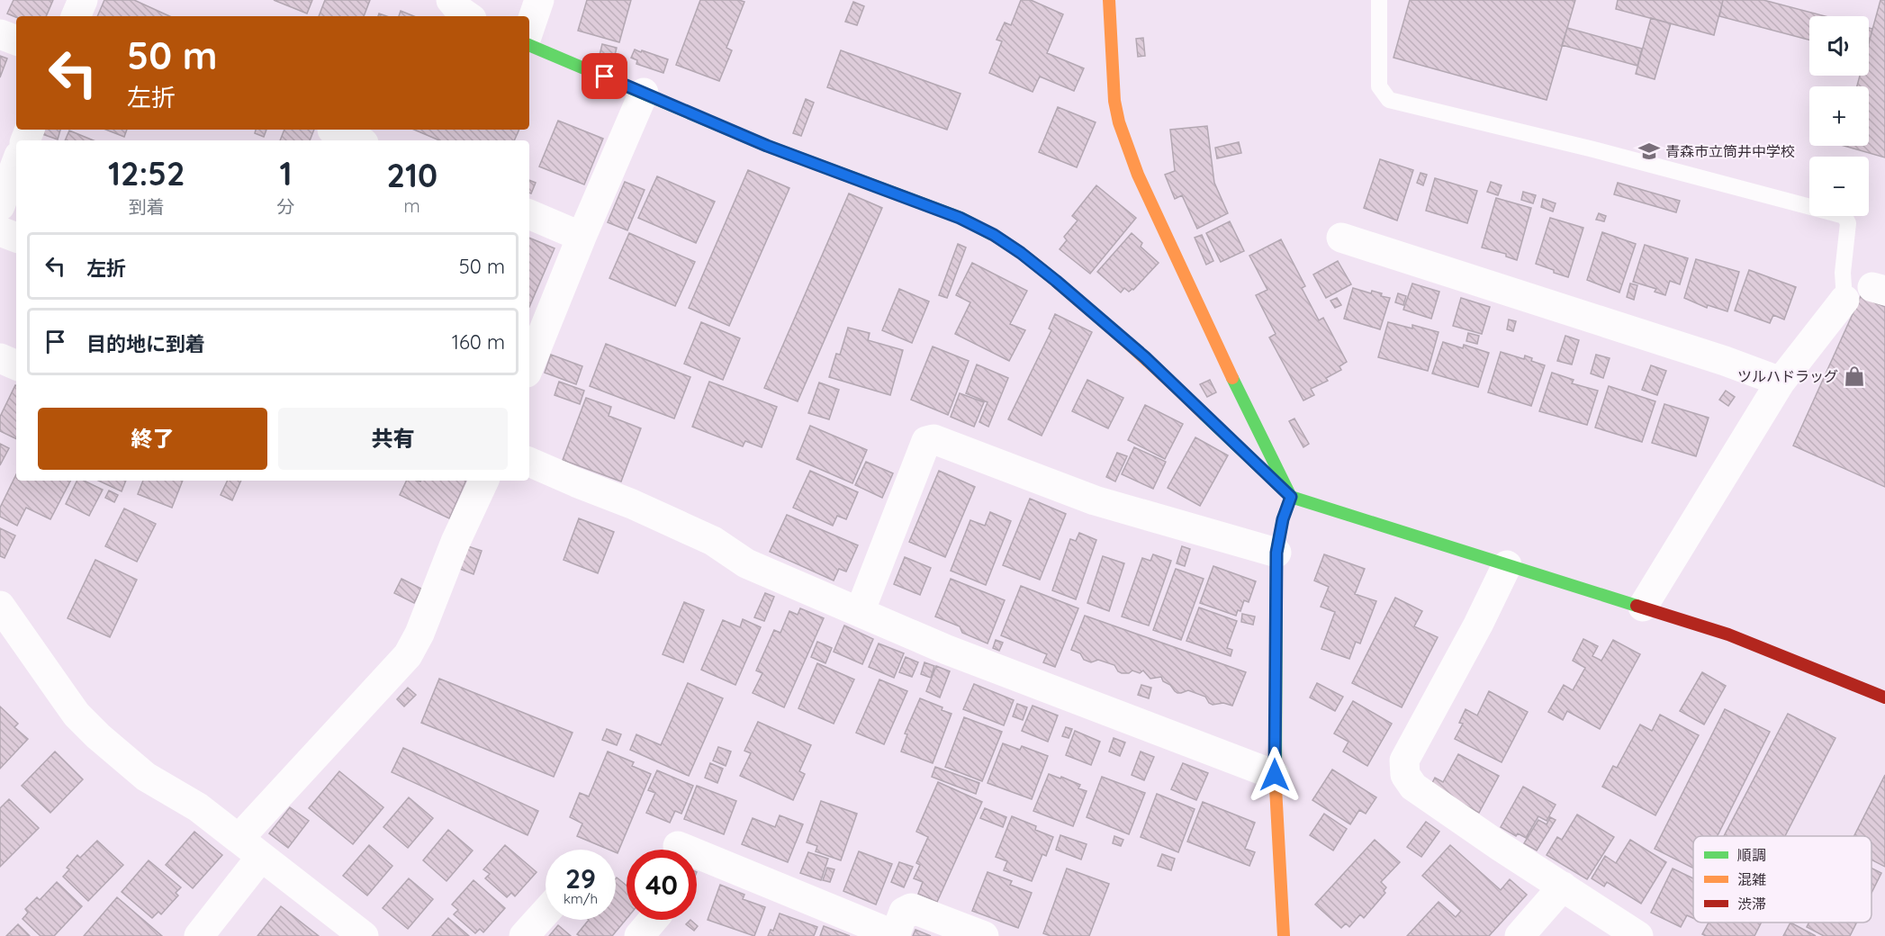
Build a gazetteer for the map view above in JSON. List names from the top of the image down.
{
  "places": {
    "school or university": ["青森市立筒井中学校"],
    "shop": ["ツルハドラッグ"]
  },
  "legend": ["順調", "混雑", "渋滞"],
  "page": {
    "map_buttons": ["+", "−"],
    "turn": ["50 m", "左折"],
    "eta": [
      "12:52",
      "到着",
      "1",
      "分",
      "210",
      "m"
    ],
    "list": [
      {
        "name": "左折",
        "value": "50 m"
      },
      {
        "name": "目的地に到着",
        "value": "160 m"
      }
    ],
    "buttons": ["終了", "共有"],
    "speed": "29 km/h",
    "limit": "40"
  }
}
